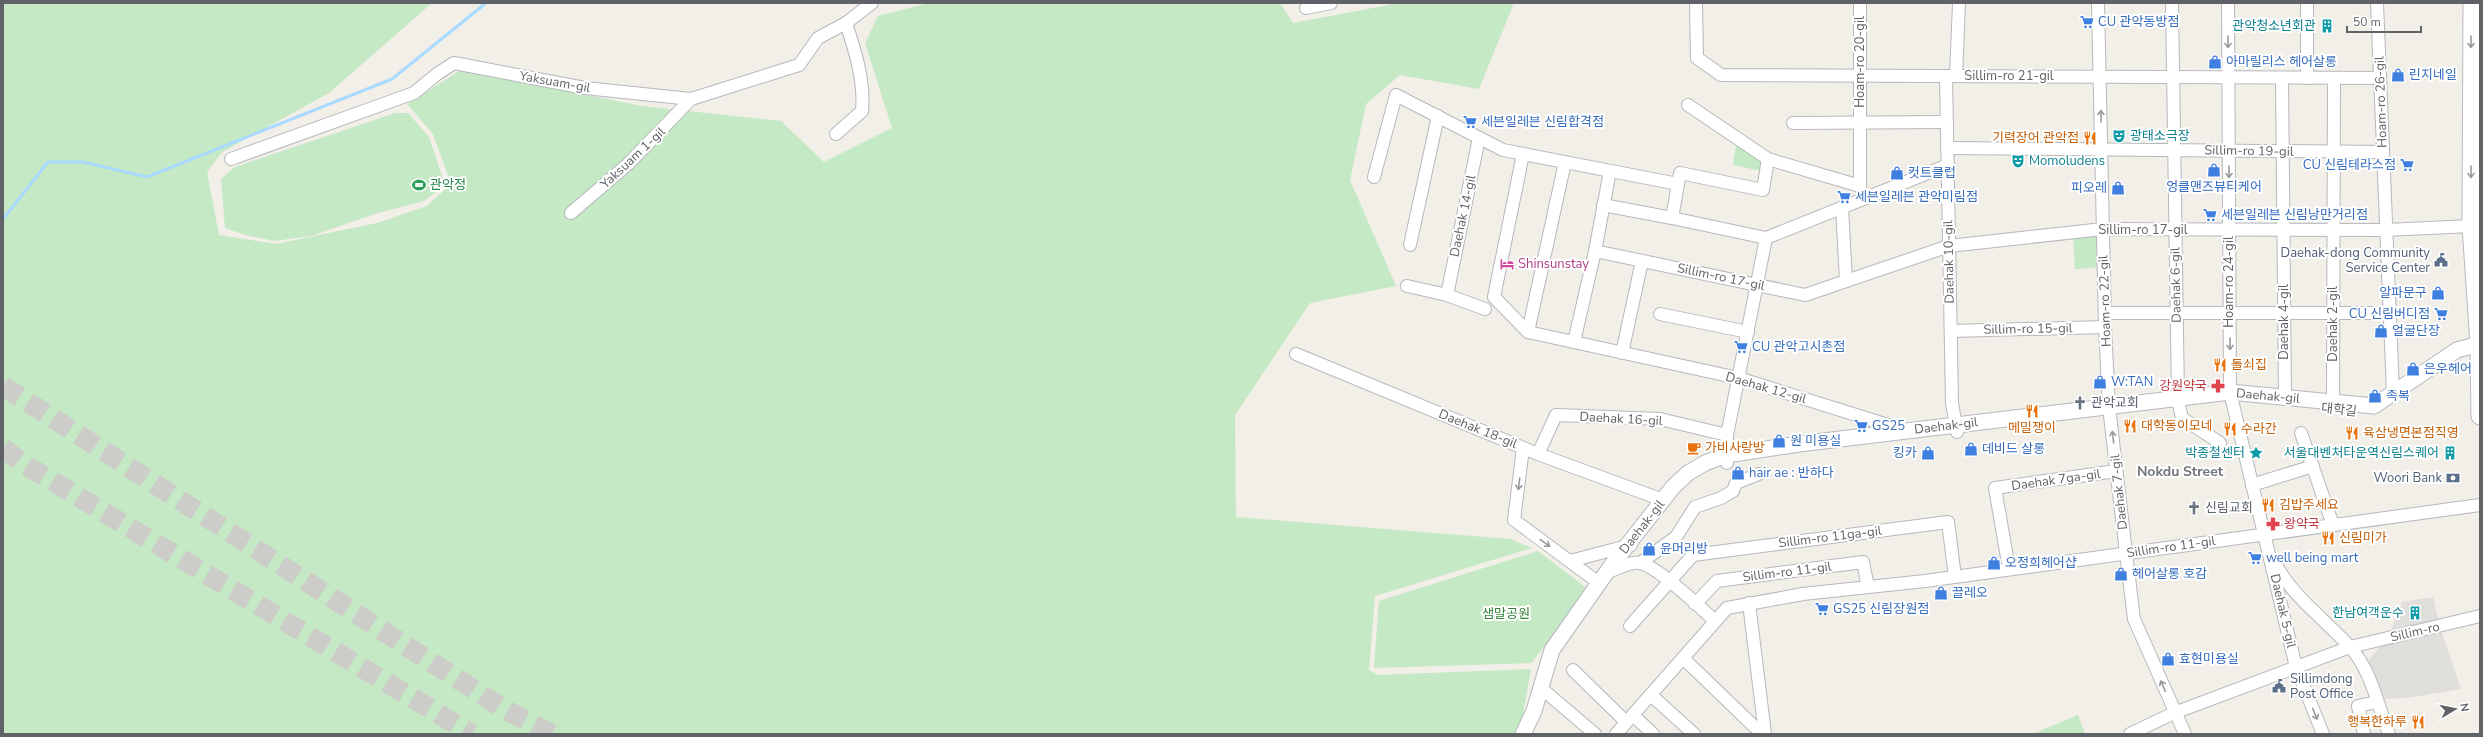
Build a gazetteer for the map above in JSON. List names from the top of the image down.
{
  "streets": {
    "street": [
      "Hoam-ro 20-gil",
      "Sillim-ro 21-gil",
      "Yaksuam-gil",
      "Hoam-ro 26-gil",
      "Sillim-ro 19-gil",
      "Yaksuam 1-gil",
      "Daehak 14-gil",
      "Sillim-ro 17-gil",
      "Daehak 10-gil",
      "Hoam-ro 24-gil",
      "Daehak 6-gil",
      "Hoam-ro 22-gil",
      "Daehak 4-gil",
      "Daehak 2-gil",
      "Sillim-ro 15-gil",
      "Daehak 12-gil",
      "Daehak-gil",
      "대학길",
      "Daehak 16-gil",
      "Daehak 18-gil",
      "Daehak 7ga-gil",
      "Daehak 7-gil",
      "Sillim-ro 11ga-gil",
      "Sillim-ro 11-gil",
      "Daehak 5-gil",
      "Sillim-ro"
    ]
  },
  "crossings": [
    ["Hoam-ro 20-gil", "Sillim-ro 21-gil"],
    ["Sillim-ro 21-gil", "Hoam-ro 26-gil"],
    ["Sillim-ro 21-gil", "Daehak 10-gil"],
    ["Sillim-ro 21-gil", "Hoam-ro 24-gil"],
    ["Sillim-ro 21-gil", "Daehak 6-gil"],
    ["Sillim-ro 21-gil", "Hoam-ro 22-gil"],
    ["Sillim-ro 21-gil", "Daehak 4-gil"],
    ["Sillim-ro 21-gil", "Daehak 2-gil"],
    ["Yaksuam-gil", "Yaksuam 1-gil"],
    ["Hoam-ro 26-gil", "Sillim-ro 19-gil"],
    ["Hoam-ro 26-gil", "Sillim-ro 17-gil"],
    ["Hoam-ro 26-gil", "Daehak-gil"],
    ["Sillim-ro 19-gil", "Daehak 10-gil"],
    ["Sillim-ro 19-gil", "Hoam-ro 24-gil"],
    ["Sillim-ro 19-gil", "Daehak 6-gil"],
    ["Sillim-ro 19-gil", "Hoam-ro 22-gil"],
    ["Sillim-ro 19-gil", "Daehak 4-gil"],
    ["Sillim-ro 19-gil", "Daehak 2-gil"],
    ["Sillim-ro 17-gil", "Daehak 10-gil"],
    ["Sillim-ro 17-gil", "Hoam-ro 24-gil"],
    ["Sillim-ro 17-gil", "Daehak 6-gil"],
    ["Sillim-ro 17-gil", "Hoam-ro 22-gil"],
    ["Sillim-ro 17-gil", "Daehak 4-gil"],
    ["Sillim-ro 17-gil", "Daehak 2-gil"],
    ["Daehak 10-gil", "Sillim-ro 15-gil"],
    ["Daehak 10-gil", "Daehak-gil"],
    ["Hoam-ro 24-gil", "Daehak-gil"],
    ["Hoam-ro 24-gil", "대학길"],
    ["Hoam-ro 24-gil", "Daehak 5-gil"],
    ["Daehak 6-gil", "Daehak-gil"],
    ["Hoam-ro 22-gil", "Sillim-ro 15-gil"],
    ["Hoam-ro 22-gil", "Daehak-gil"],
    ["Hoam-ro 22-gil", "Daehak 7-gil"],
    ["Daehak 4-gil", "Daehak-gil"],
    ["Daehak 2-gil", "Daehak-gil"],
    ["Daehak 12-gil", "Daehak-gil"],
    ["Daehak-gil", "대학길"],
    ["Daehak-gil", "Daehak 18-gil"],
    ["Daehak-gil", "Daehak 7-gil"],
    ["Daehak-gil", "Daehak 5-gil"],
    ["대학길", "Daehak 5-gil"],
    ["Daehak 16-gil", "Daehak 18-gil"],
    ["Daehak 7ga-gil", "Daehak 7-gil"],
    ["Daehak 7ga-gil", "Sillim-ro 11-gil"],
    ["Daehak 7-gil", "Sillim-ro 11-gil"],
    ["Sillim-ro 11ga-gil", "Sillim-ro 11-gil"],
    ["Sillim-ro 11-gil", "Daehak 5-gil"],
    ["Daehak 5-gil", "Sillim-ro"]
  ],
  "one_way": ["Daehak 7-gil"],
  "districts": ["Nokdu Street"],
  "parks": ["샘말공원"],
  "places": {
    "supermarket": [
      "CU 관악동방점",
      "세븐일레븐 신림합격점",
      "CU 신림테라스점",
      "세븐일레븐 관악미림점",
      "세븐일레븐 신림낭만거리점",
      "CU 신림버디점",
      "CU 관악고시촌점",
      "GS25",
      "well being mart",
      "GS25 신림장원점"
    ],
    "building": ["관악청소년회관", "서울대벤처타운역신림스퀘어", "한남여객운수"],
    "shop": [
      "아마릴리스 헤어살롱",
      "린지네일",
      "엉클맨즈뷰티케어",
      "컷트클럽",
      "피오레",
      "알파문구",
      "얼굴단장",
      "은우헤어",
      "W:TAN",
      "족복",
      "원 미용실",
      "데비드 살롱",
      "킹카",
      "hair ae : 반하다",
      "윤머리방",
      "오정희헤어샵",
      "헤어살롱 호감",
      "끌레오",
      "효현미용실"
    ],
    "theatre": ["광태소극장", "Momoludens"],
    "restaurant": [
      "기력장어 관악점",
      "돌쇠집",
      "메밀쟁이",
      "대학동이모네",
      "수라간",
      "육삼냉면본점직영",
      "김밥주세요",
      "신림미가",
      "행복한하루"
    ],
    "sports": ["관악정"],
    "public building": ["Daehak-dong Community Service Center", "Sillimdong Post Office"],
    "hotel": ["Shinsunstay"],
    "pharmacy": ["강원약국", "왕약국"],
    "church": ["관악교회", "신림교회"],
    "cafe": ["가비사랑방"],
    "place": ["박종철센터"],
    "bank": ["Woori Bank"]
  },
  "scale_bar": "50 m",
  "north": "right"
}
